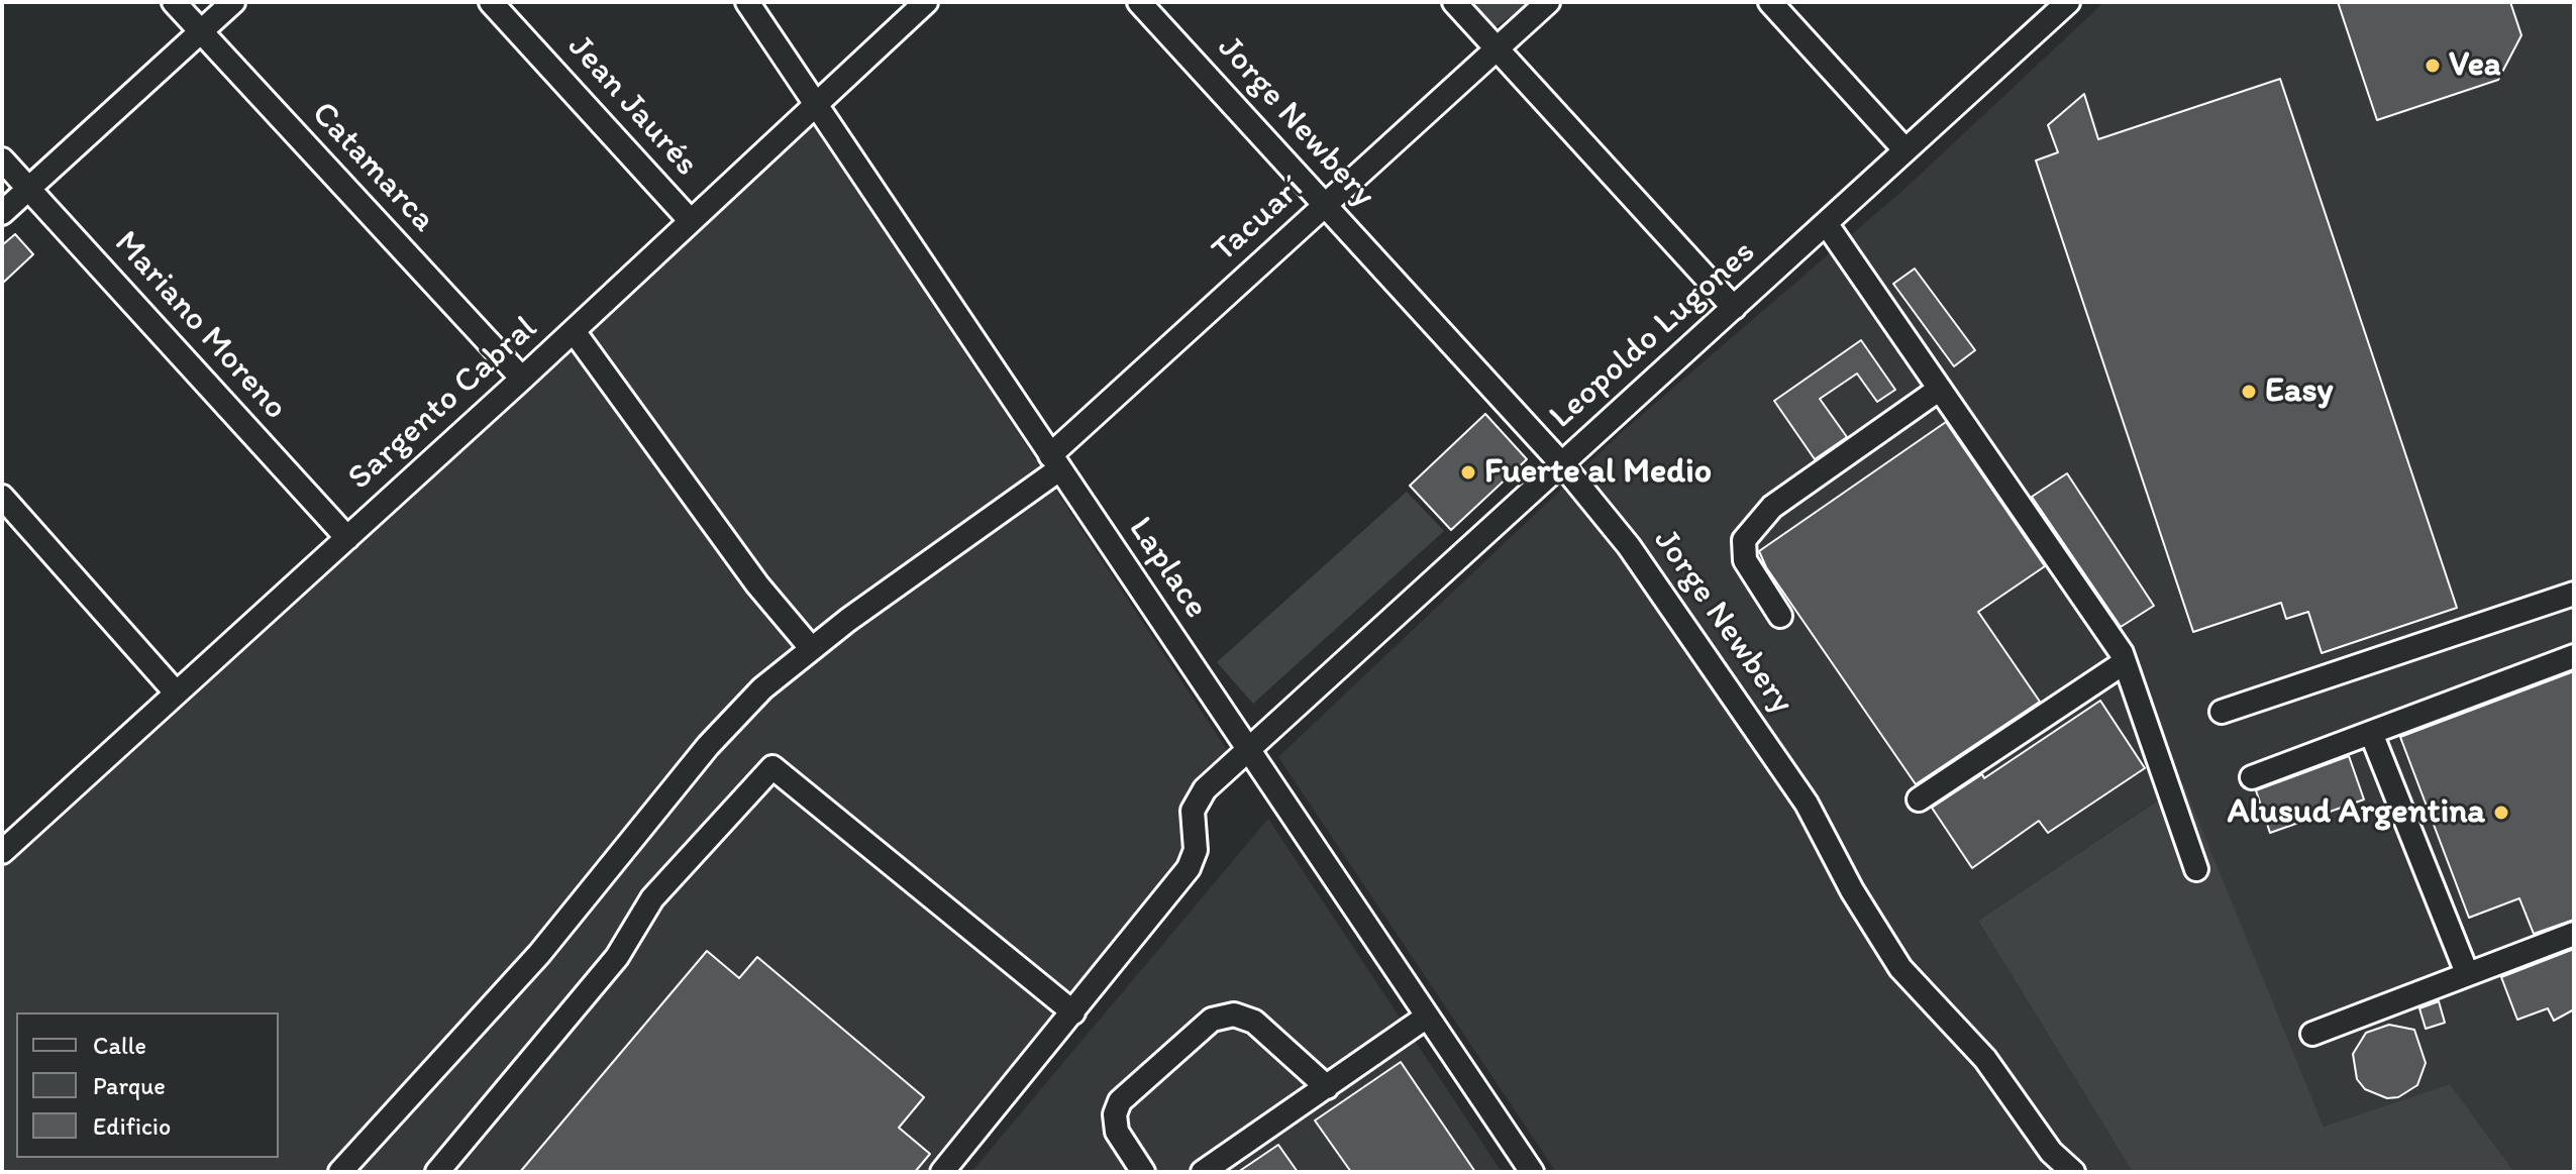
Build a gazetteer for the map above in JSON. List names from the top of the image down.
{
  "streets": {
    "street": [
      "Jean Jaurés",
      "Jorge Newbery",
      "Catamarca",
      "Tacuarí",
      "Mariano Moreno",
      "Leopoldo Lugones",
      "Sargento Cabral",
      "Laplace"
    ]
  },
  "crossings": [
    ["Jean Jaurés", "Sargento Cabral"],
    ["Jorge Newbery", "Tacuarí"],
    ["Jorge Newbery", "Leopoldo Lugones"],
    ["Catamarca", "Sargento Cabral"],
    ["Tacuarí", "Laplace"],
    ["Mariano Moreno", "Sargento Cabral"],
    ["Leopoldo Lugones", "Laplace"],
    ["Sargento Cabral", "Laplace"]
  ],
  "places": [
    "Vea",
    "Easy",
    "Fuerte al Medio",
    "Alusud Argentina"
  ],
  "legend": ["Calle", "Parque", "Edificio"]
}
